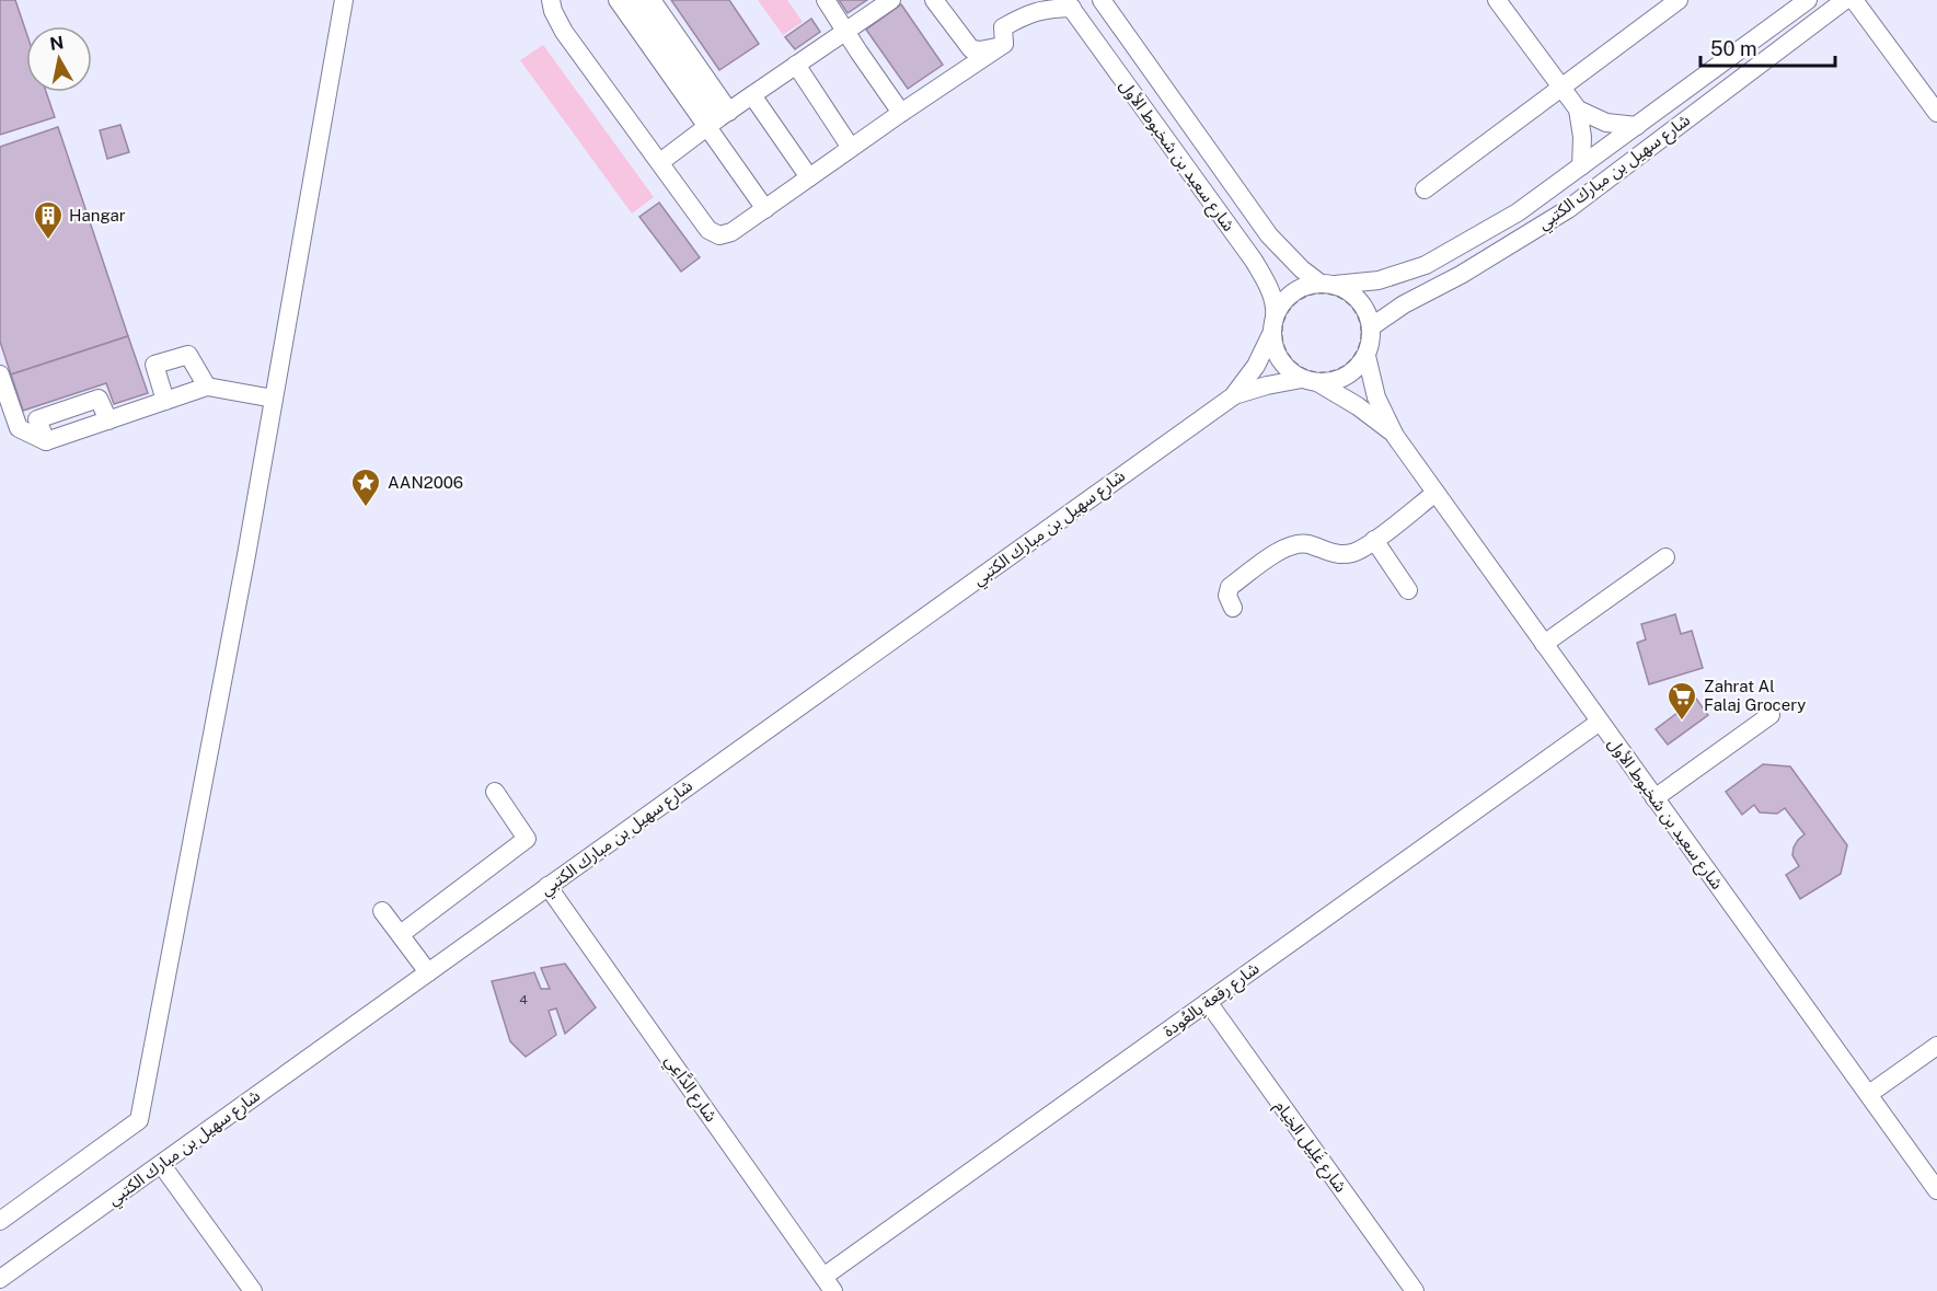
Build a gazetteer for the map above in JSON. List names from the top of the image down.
{
  "streets": {
    "street": [
      "شارع سعيد بن شخبوط الأول",
      "شارع سهيل بن مبارك الكتبي",
      "شارع رِقعة بِالعُودة",
      "شارع الدَّاعِي",
      "شارع غَلِيل الخِيام"
    ]
  },
  "crossings": [
    ["شارع سعيد بن شخبوط الأول", "شارع سهيل بن مبارك الكتبي"],
    ["شارع سعيد بن شخبوط الأول", "شارع رِقعة بِالعُودة"],
    ["شارع سهيل بن مبارك الكتبي", "شارع الدَّاعِي"],
    ["شارع رِقعة بِالعُودة", "شارع الدَّاعِي"],
    ["شارع رِقعة بِالعُودة", "شارع غَلِيل الخِيام"]
  ],
  "places": {
    "building": ["Hangar"],
    "place": ["AAN2006"],
    "supermarket": ["Zahrat Al Falaj Grocery"]
  },
  "house_numbers": ["4"],
  "scale_bar": "50 m",
  "north": "top"
}
